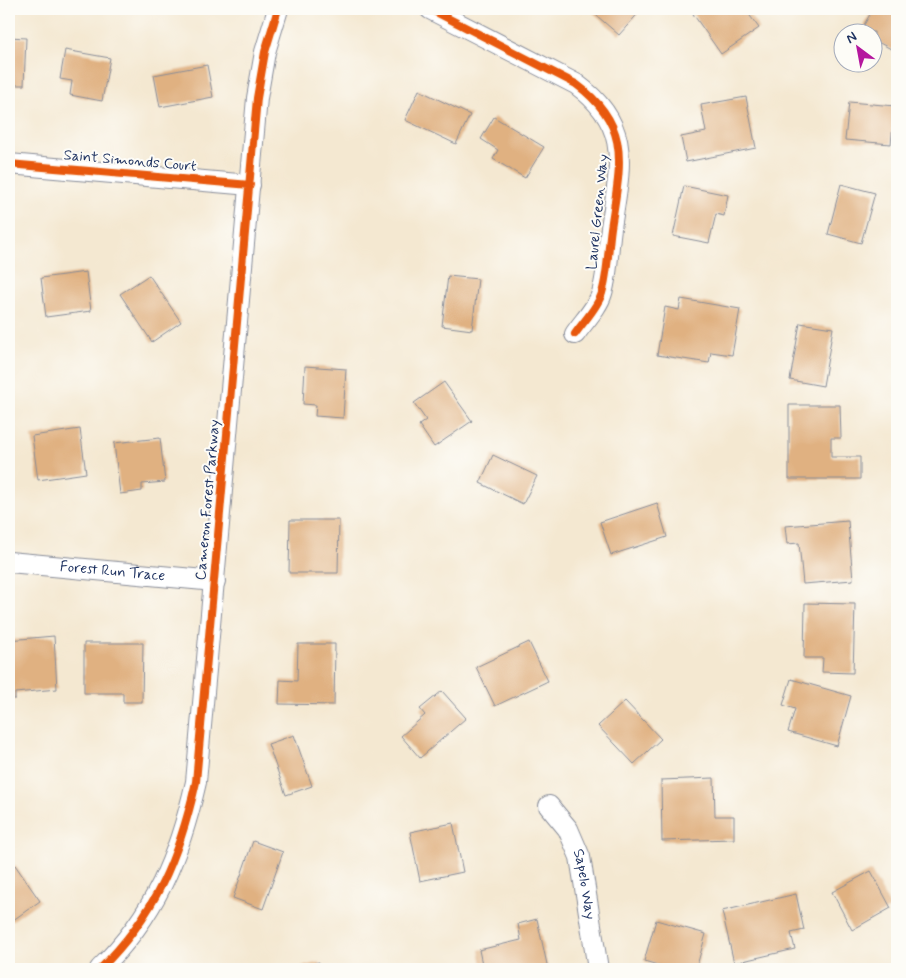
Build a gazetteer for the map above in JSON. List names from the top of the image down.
{
  "streets": {
    "street": [
      "Saint Simonds Court",
      "Laurel Green Way",
      "Cameron Forest Parkway",
      "Forest Run Trace",
      "Sapelo Way"
    ]
  },
  "crossings": [
    ["Saint Simonds Court", "Cameron Forest Parkway"],
    ["Cameron Forest Parkway", "Forest Run Trace"]
  ],
  "north": "top left"
}
